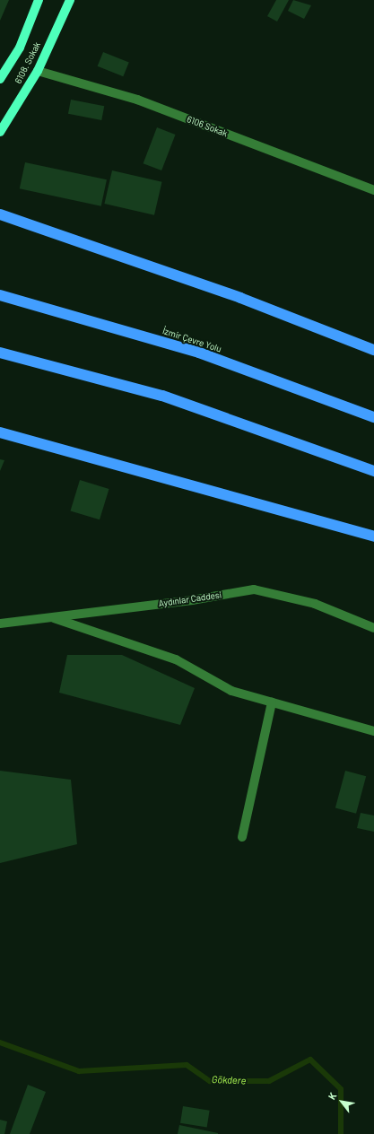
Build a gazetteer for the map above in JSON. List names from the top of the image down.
{
  "streets": {
    "highway": ["İzmir Çevre Yolu"],
    "main road": ["6108. Sokak"],
    "street": ["6106 Sokak", "Aydınlar Caddesi"]
  },
  "crossings": [
    ["6108. Sokak", "6106 Sokak"]
  ],
  "water": ["Gökdere"],
  "north": "top left"
}
